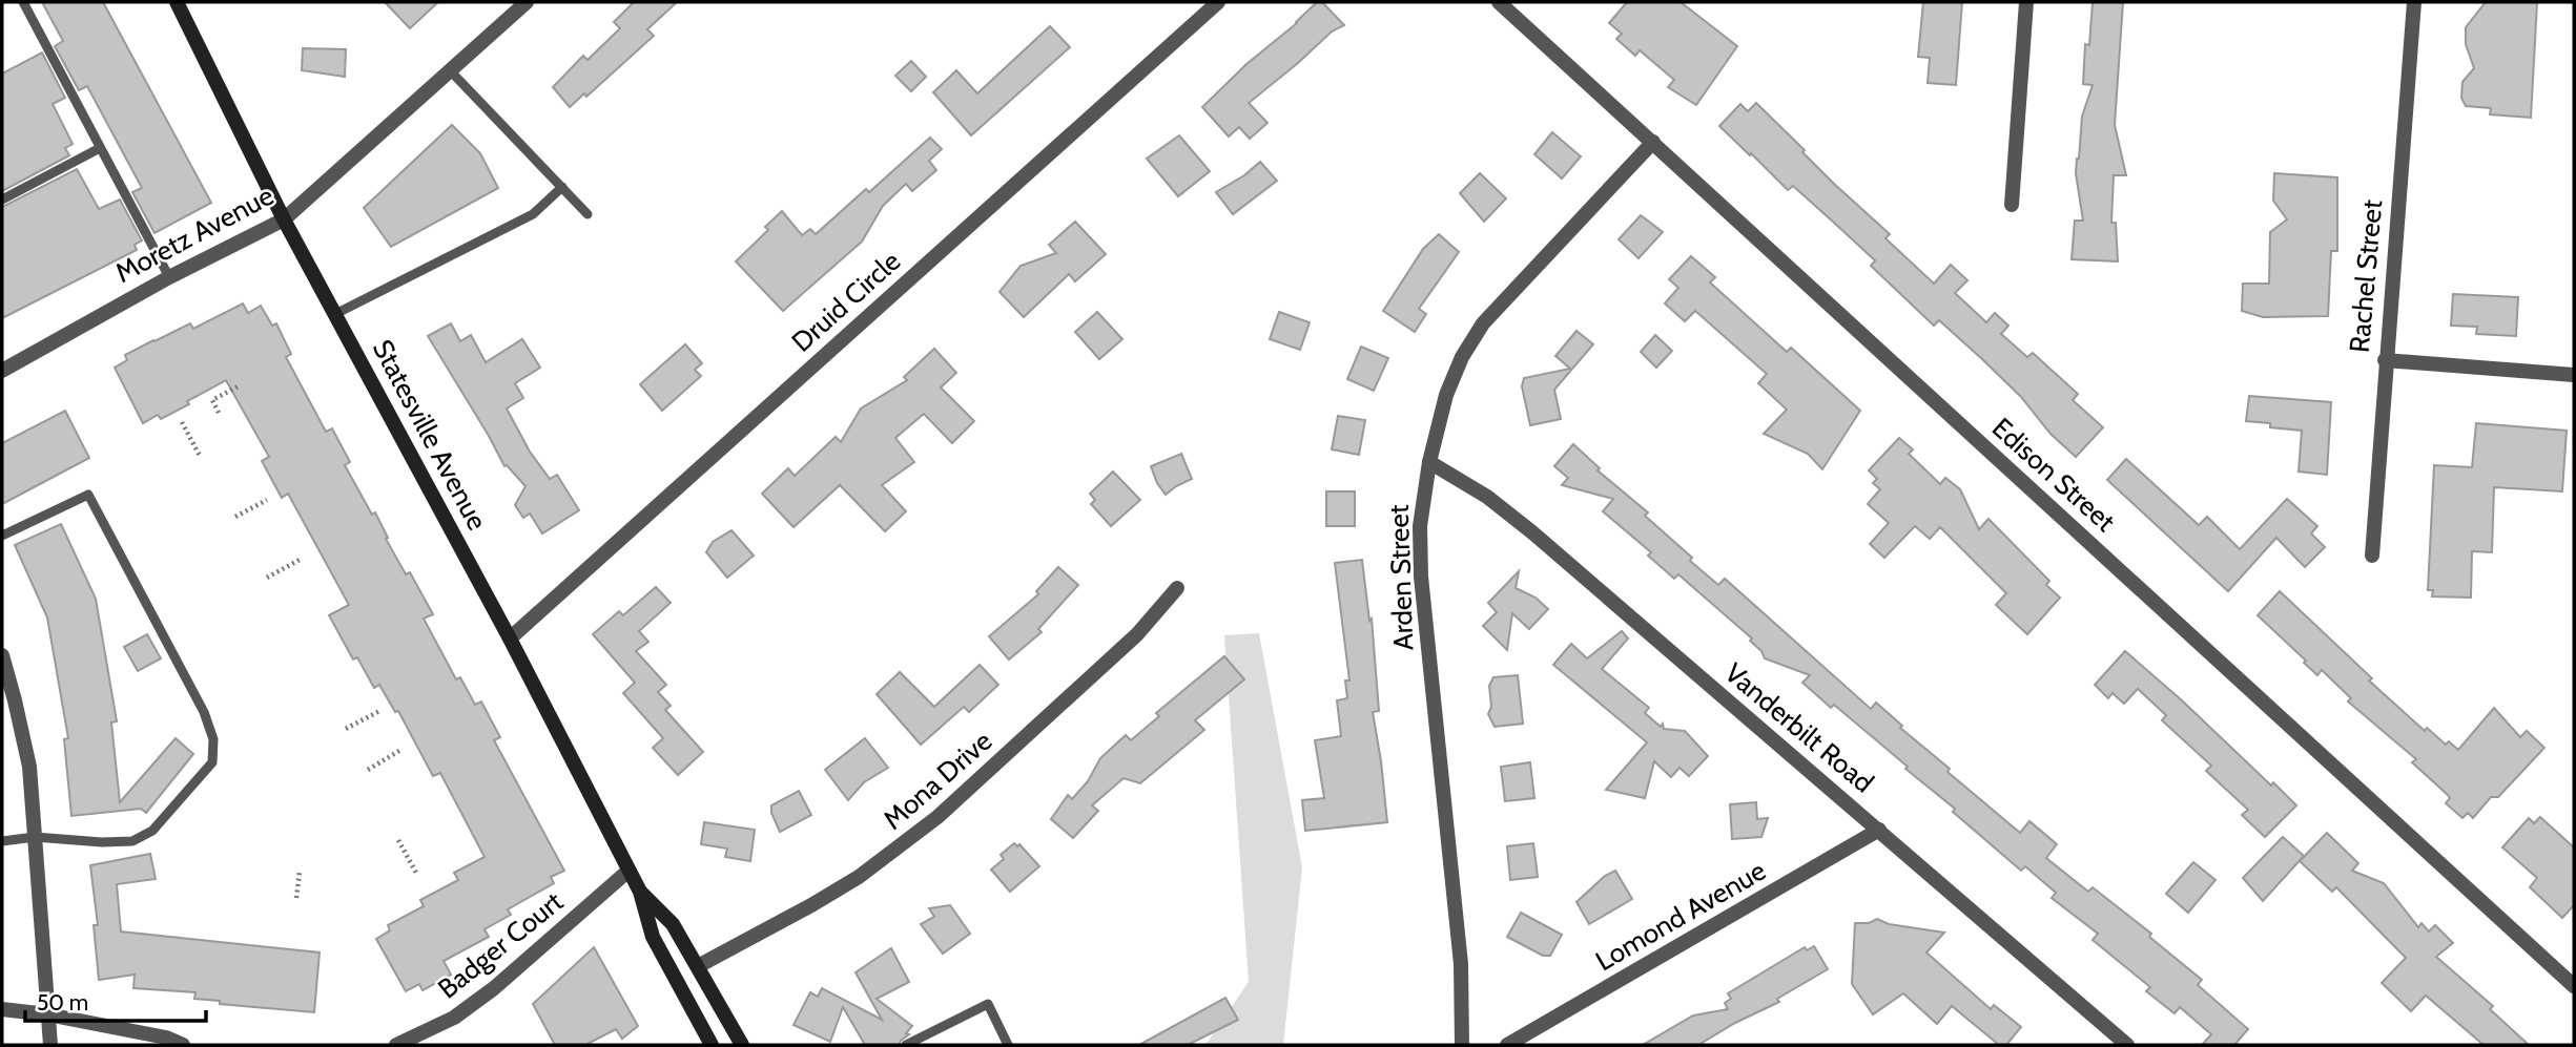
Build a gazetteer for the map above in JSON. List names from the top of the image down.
{
  "streets": {
    "main road": ["Statesville Avenue"],
    "street": [
      "Moretz Avenue",
      "Rachel Street",
      "Druid Circle",
      "Edison Street",
      "Arden Street",
      "Vanderbilt Road",
      "Mona Drive",
      "Lomond Avenue",
      "Badger Court"
    ]
  },
  "crossings": [
    ["Moretz Avenue", "Statesville Avenue"],
    ["Druid Circle", "Statesville Avenue"],
    ["Statesville Avenue", "Mona Drive"],
    ["Statesville Avenue", "Badger Court"],
    ["Edison Street", "Arden Street"],
    ["Arden Street", "Vanderbilt Road"],
    ["Vanderbilt Road", "Lomond Avenue"]
  ],
  "scale_bar": "50 m"
}
